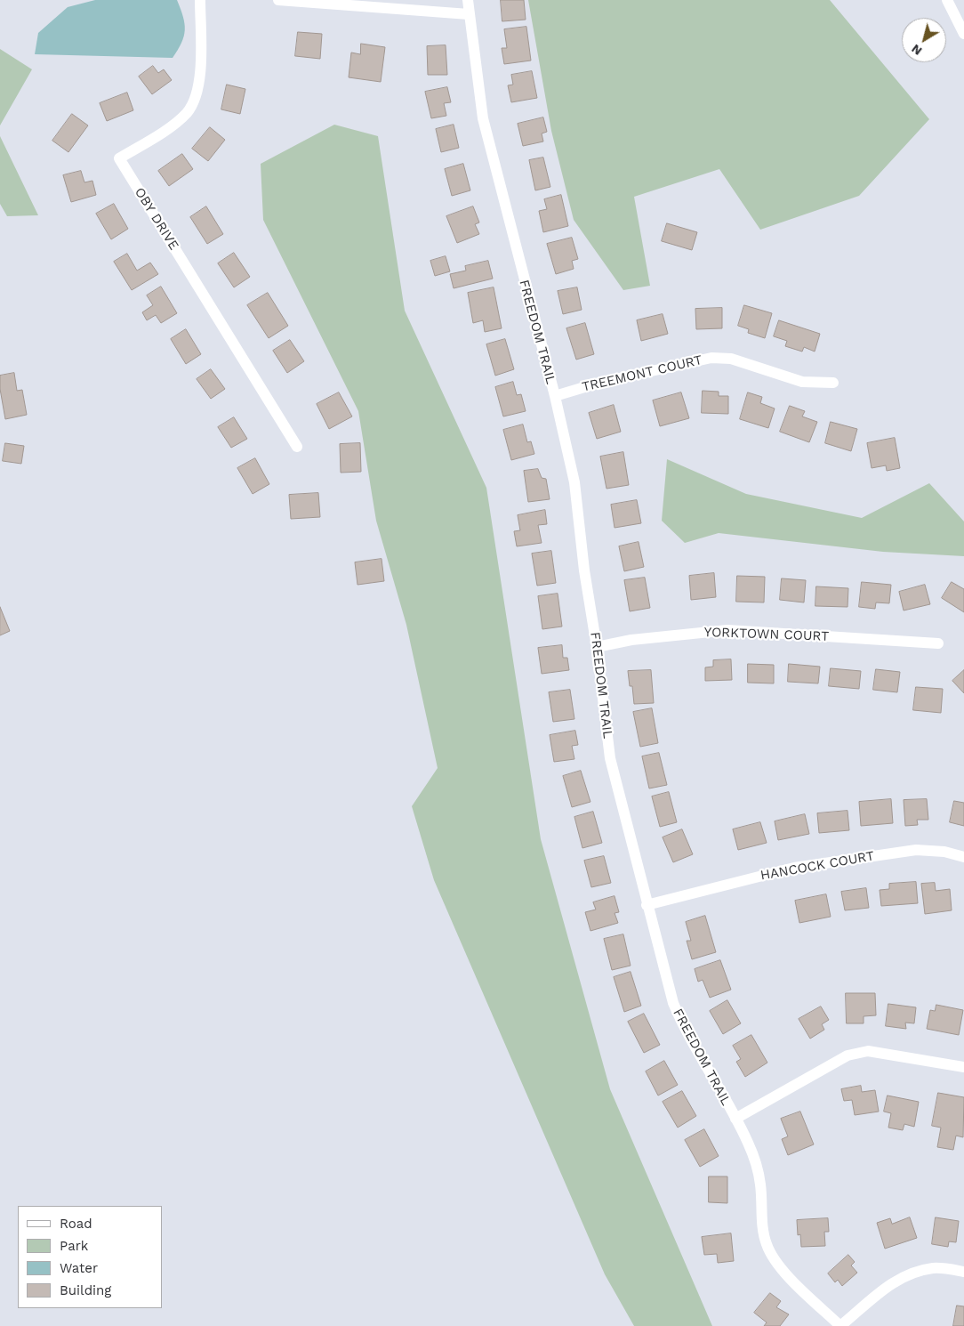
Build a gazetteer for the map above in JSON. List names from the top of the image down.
{
  "streets": {
    "street": [
      "OBY DRIVE",
      "FREEDOM TRAIL",
      "TREEMONT COURT",
      "YORKTOWN COURT",
      "HANCOCK COURT"
    ]
  },
  "crossings": [
    ["FREEDOM TRAIL", "TREEMONT COURT"],
    ["FREEDOM TRAIL", "YORKTOWN COURT"],
    ["FREEDOM TRAIL", "HANCOCK COURT"]
  ],
  "legend": [
    "Road",
    "Park",
    "Water",
    "Building"
  ],
  "north": "bottom left"
}
